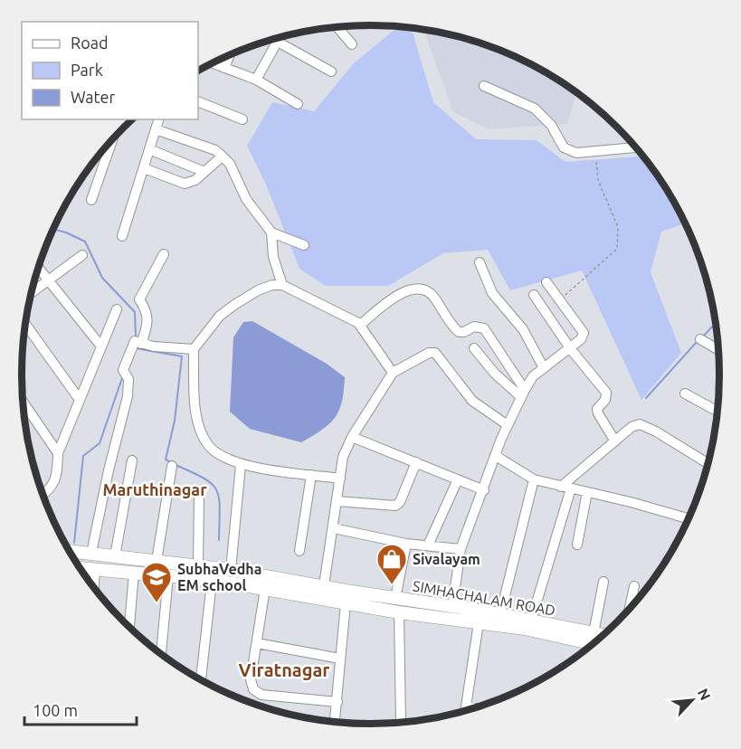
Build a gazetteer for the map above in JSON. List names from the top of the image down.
{
  "streets": {
    "main road": ["SIMHACHALAM ROAD"]
  },
  "districts": ["Maruthinagar", "Viratnagar"],
  "places": {
    "shop": ["Sivalayam"],
    "school or university": ["SubhaVedha EM school"]
  },
  "legend": ["Road", "Park", "Water"],
  "scale_bar": "100 m",
  "north": "top right"
}
